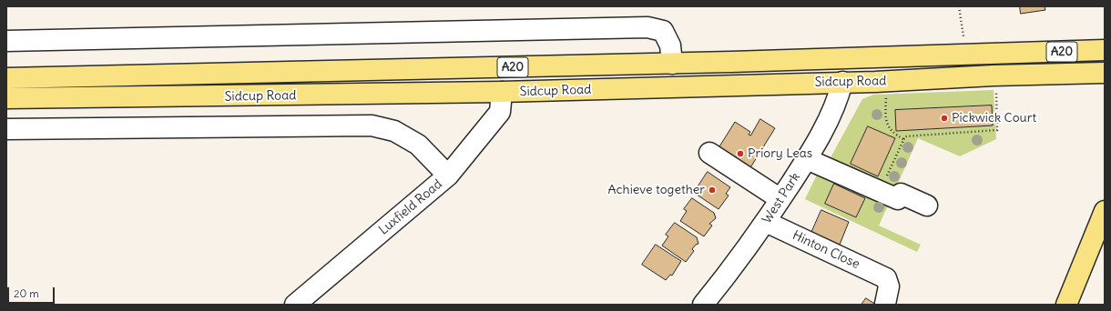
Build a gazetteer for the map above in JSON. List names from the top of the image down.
{
  "streets": {
    "main road": ["A20", "Sidcup Road"],
    "street": ["West Park", "Luxfield Road", "Hinton Close"]
  },
  "crossings": [
    ["Sidcup Road", "West Park"],
    ["Sidcup Road", "Luxfield Road"],
    ["West Park", "Hinton Close"]
  ],
  "places": ["Pickwick Court", "Priory Leas", "Achieve together"],
  "scale_bar": "20 m"
}
